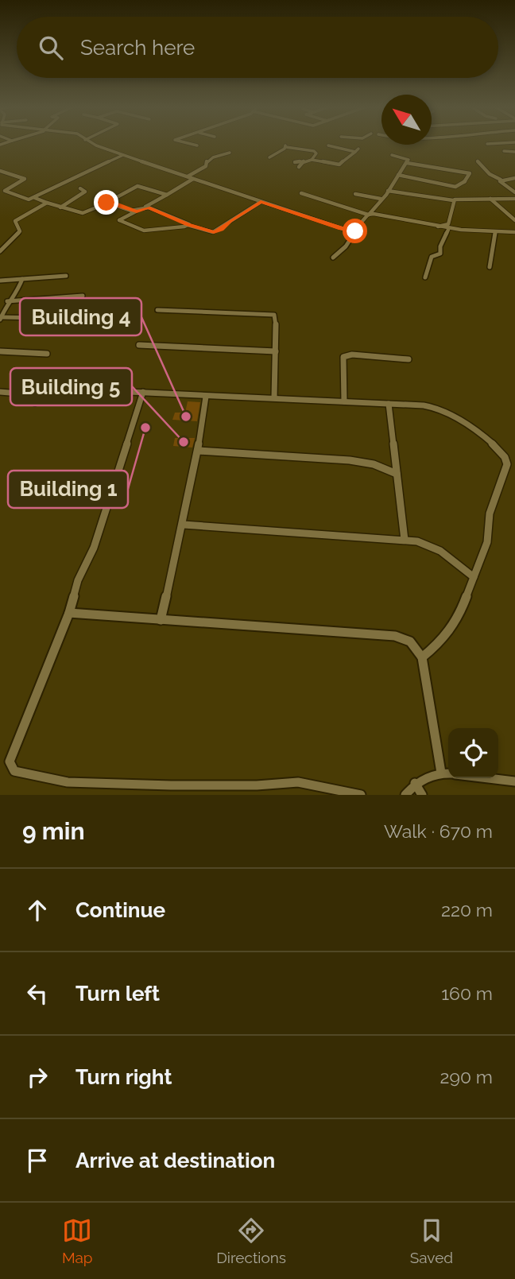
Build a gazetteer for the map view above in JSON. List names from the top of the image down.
{
  "places": ["Building 4", "Building 1", "Building 5"],
  "north": "top left",
  "page": {
    "search": "Search here",
    "heading": ["9 min", "Walk · 670 m"],
    "list": [
      ["Continue", "220 m"],
      ["Turn left", "160 m"],
      ["Turn right", "290 m"],
      "Arrive at destination"
    ],
    "nav": ["Map", "Directions", "Saved"]
  }
}
